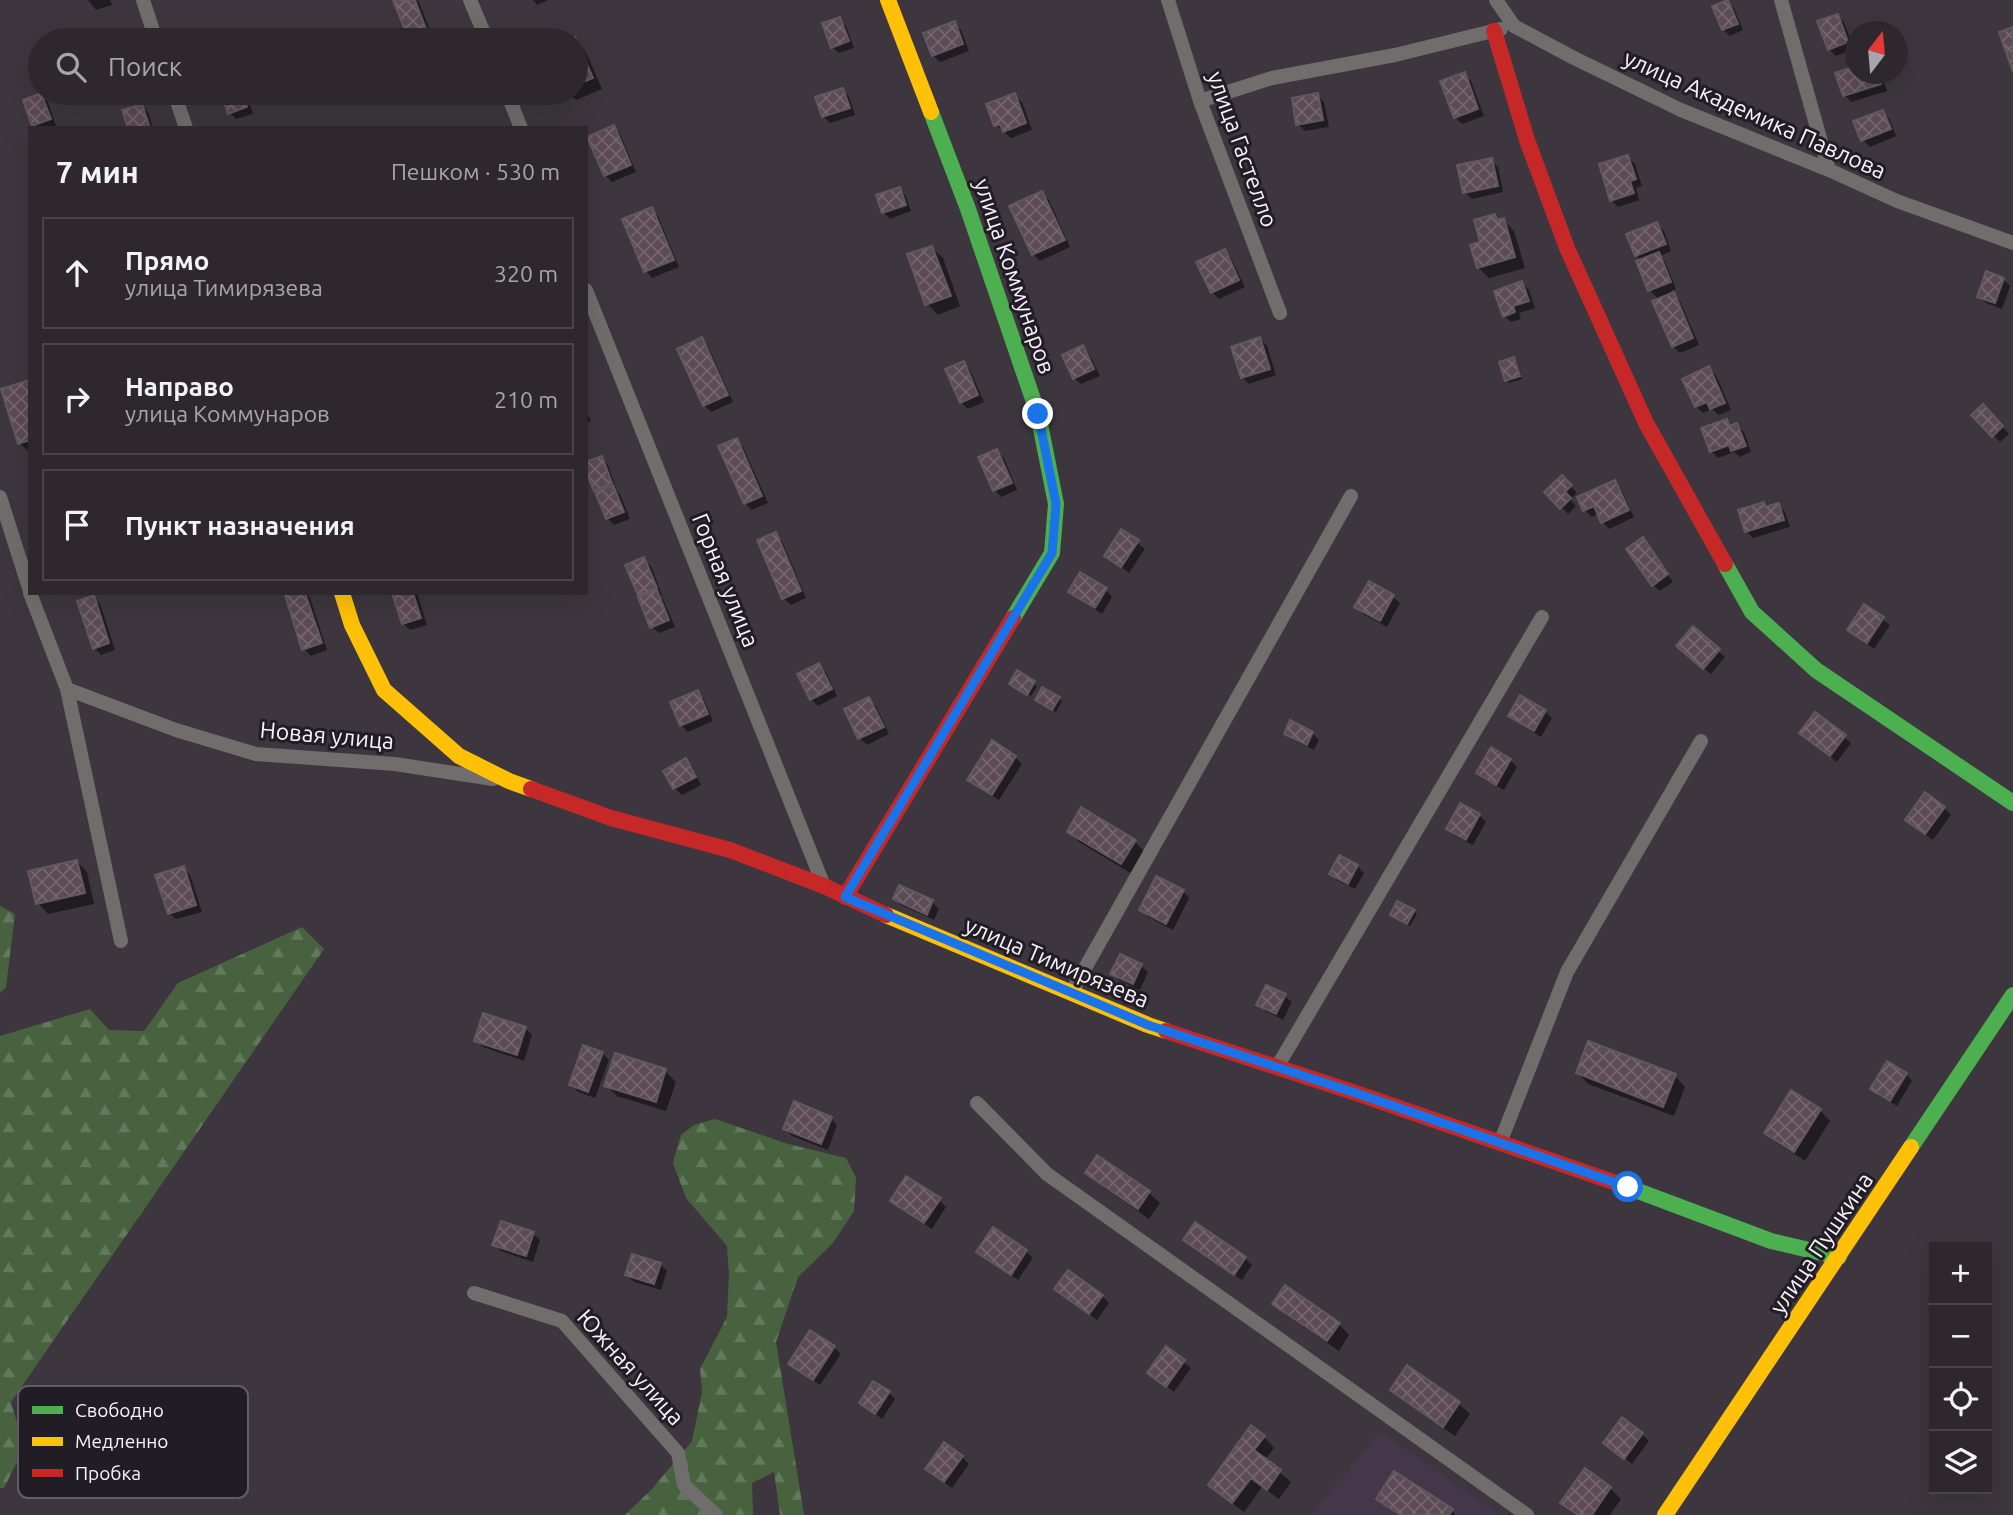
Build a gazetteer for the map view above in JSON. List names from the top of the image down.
{
  "streets": {
    "street": [
      "улица Академика Павлова",
      "улица Гастелло",
      "улица Коммунаров",
      "Горная улица",
      "Новая улица",
      "улица Тимирязева",
      "улица Пушкина",
      "Южная улица"
    ]
  },
  "crossings": [
    ["улица Коммунаров", "улица Тимирязева"],
    ["Горная улица", "улица Тимирязева"],
    ["Новая улица", "улица Тимирязева"],
    ["улица Тимирязева", "улица Пушкина"]
  ],
  "legend": ["Свободно", "Медленно", "Пробка"],
  "north": "top",
  "page": {
    "search": "Поиск",
    "heading": ["7 мин", "Пешком · 530 m"],
    "list": [
      ["Прямо", "улица Тимирязева", "320 m"],
      ["Направо", "улица Коммунаров", "210 m"],
      "Пункт назначения"
    ],
    "map_buttons": ["+", "−"]
  }
}
